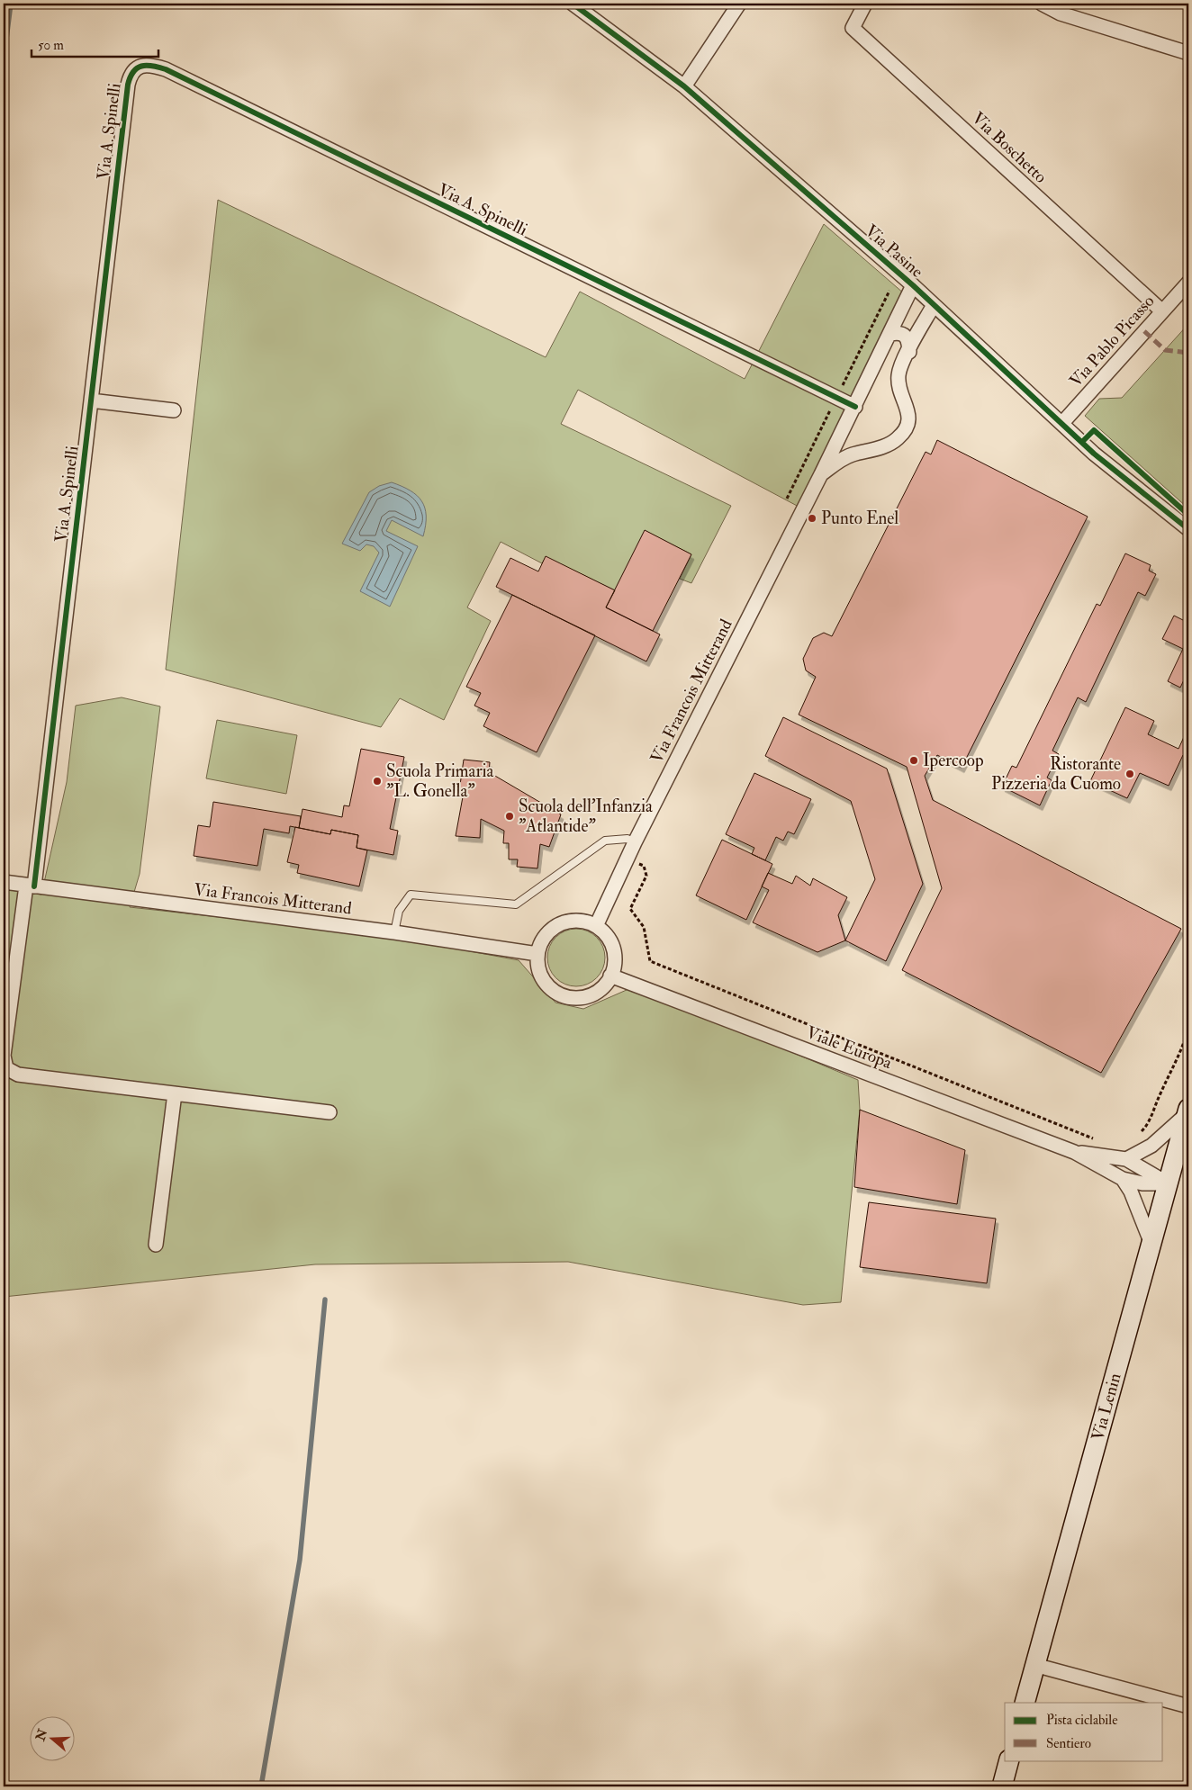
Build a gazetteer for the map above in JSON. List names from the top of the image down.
{
  "streets": {
    "main road": ["Via Lenin"],
    "street": [
      "Via A. Spinelli",
      "Via Boschetto",
      "Via Pasine",
      "Via Pablo Picasso",
      "Via Francois Mitterand",
      "Viale Europa"
    ]
  },
  "crossings": [
    ["Via A. Spinelli", "Via Francois Mitterand"],
    ["Via Boschetto", "Via Pablo Picasso"],
    ["Via Pasine", "Via Pablo Picasso"],
    ["Via Pasine", "Via Francois Mitterand"],
    ["Via Francois Mitterand", "Viale Europa"]
  ],
  "places": [
    "Punto Enel",
    "Ipercoop",
    "Ristorante Pizzeria da Cuomo",
    "Scuola Primaria \"L. Gonella\"",
    "Scuola dell'Infanzia \"Atlantide\""
  ],
  "legend": ["Pista ciclabile", "Sentiero"],
  "scale_bar": "50 m",
  "north": "left"
}
